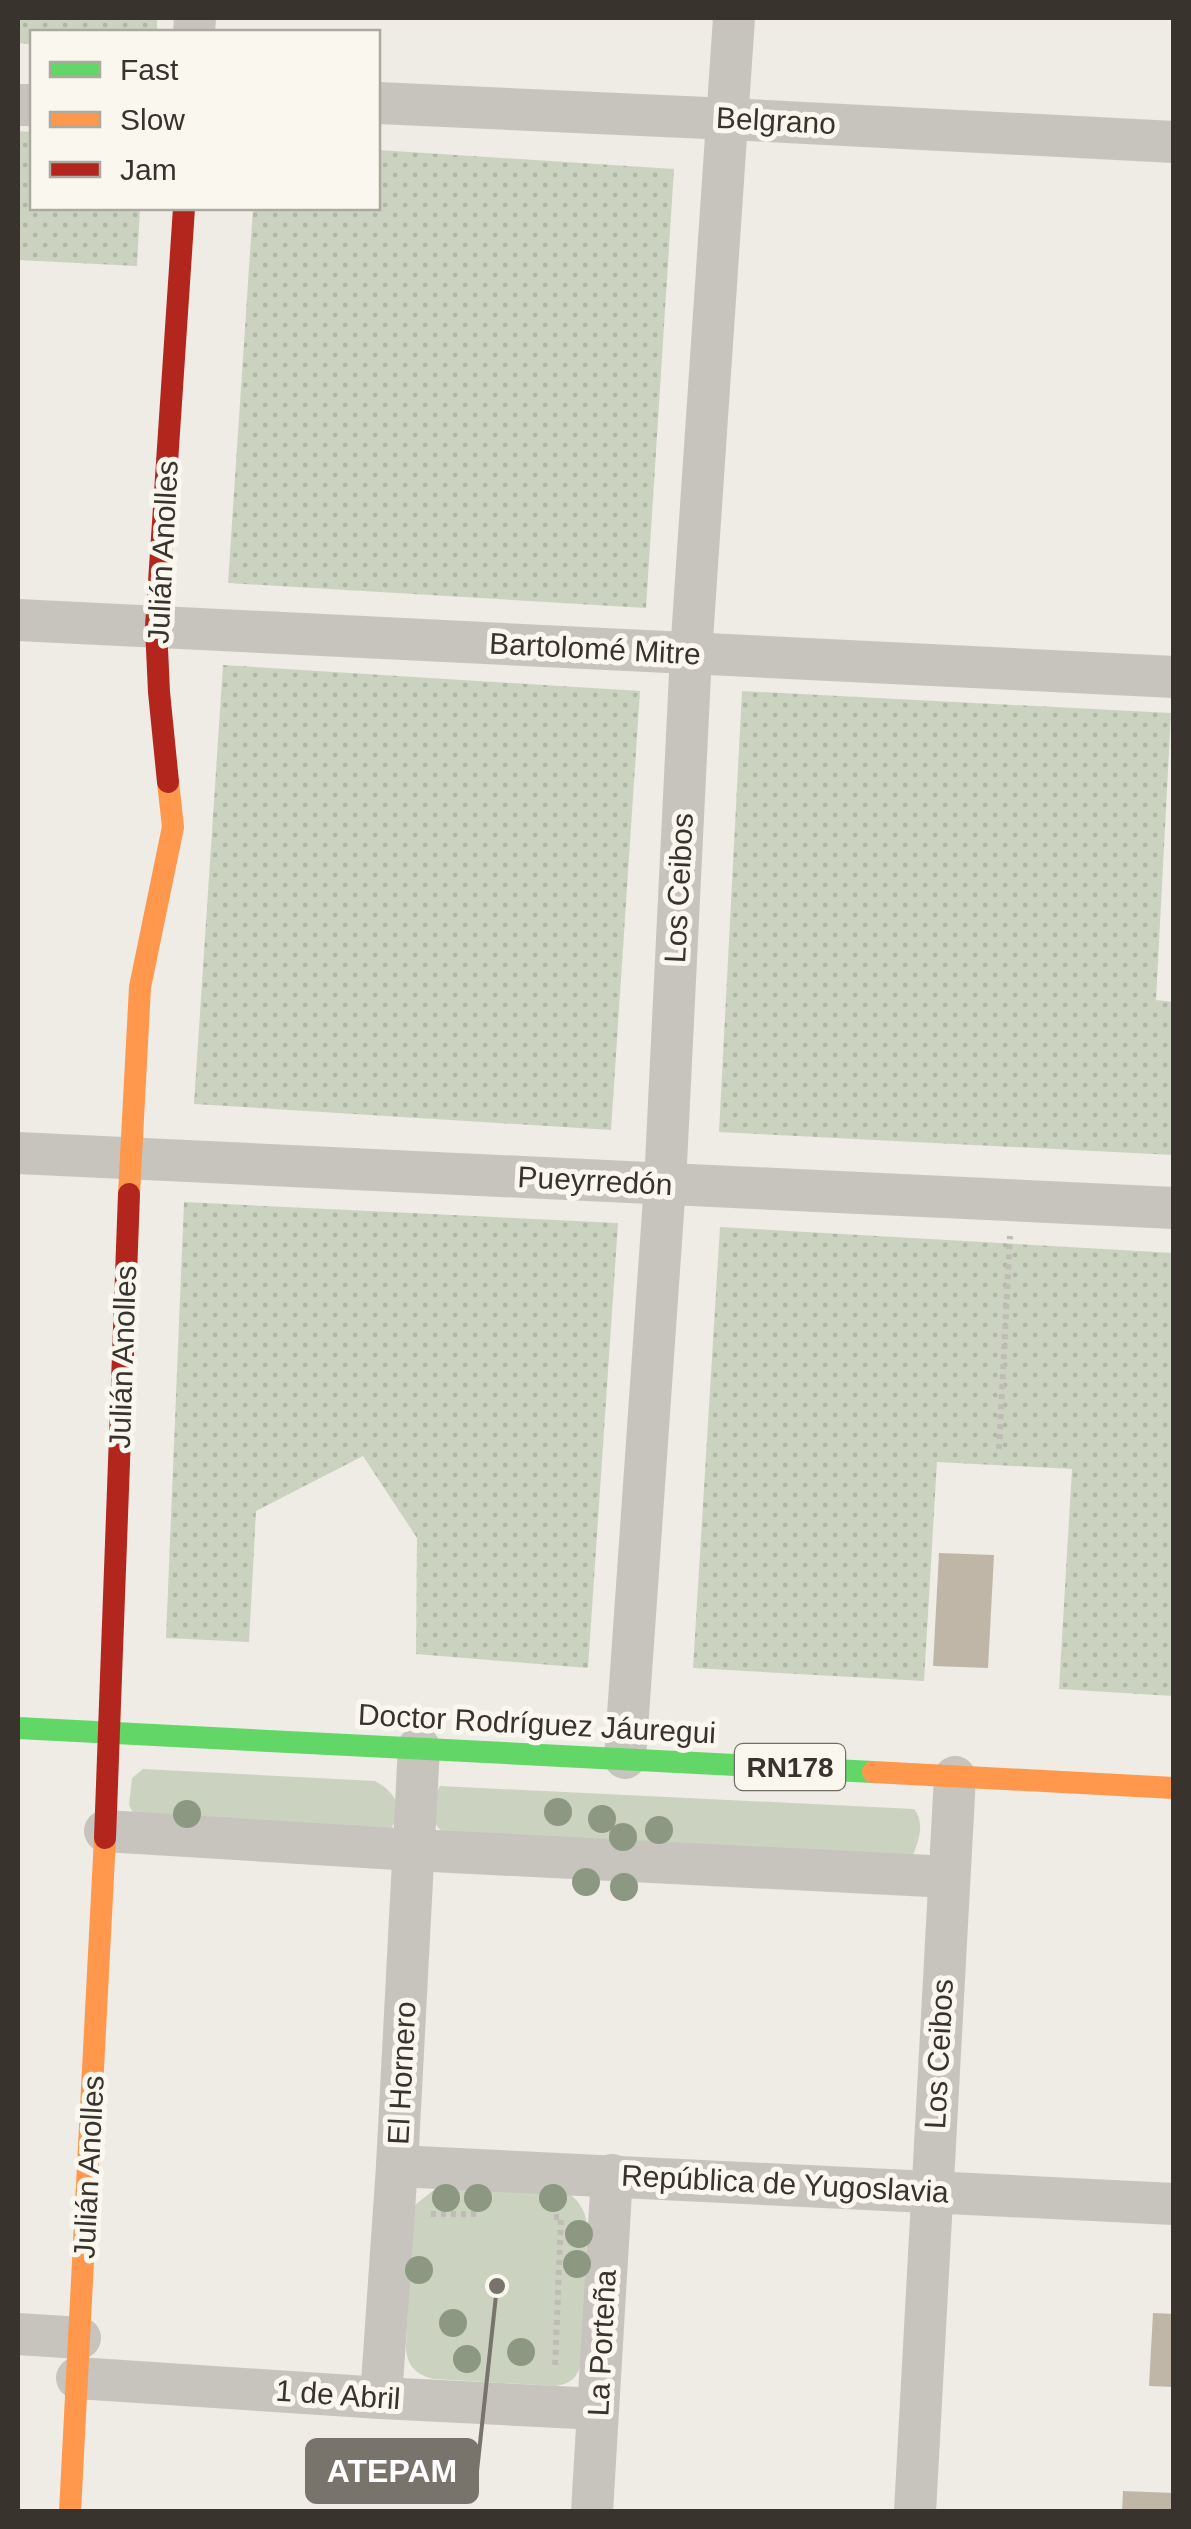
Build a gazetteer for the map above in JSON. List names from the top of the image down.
{
  "streets": {
    "street": [
      "Belgrano",
      "Julián Anolles",
      "Bartolomé Mitre",
      "Los Ceibos",
      "Pueyrredón",
      "Doctor Rodríguez Jáuregui",
      "RN178",
      "El Hornero",
      "República de Yugoslavia",
      "La Porteña",
      "1 de Abril"
    ]
  },
  "crossings": [
    ["Belgrano", "Los Ceibos"],
    ["Julián Anolles", "Bartolomé Mitre"],
    ["Julián Anolles", "Pueyrredón"],
    ["Julián Anolles", "Doctor Rodríguez Jáuregui"],
    ["Julián Anolles", "1 de Abril"],
    ["Bartolomé Mitre", "Los Ceibos"],
    ["Los Ceibos", "Pueyrredón"],
    ["Los Ceibos", "Doctor Rodríguez Jáuregui"],
    ["Los Ceibos", "República de Yugoslavia"],
    ["Doctor Rodríguez Jáuregui", "El Hornero"],
    ["El Hornero", "República de Yugoslavia"],
    ["El Hornero", "1 de Abril"],
    ["República de Yugoslavia", "La Porteña"],
    ["La Porteña", "1 de Abril"]
  ],
  "places": ["ATEPAM"],
  "legend": ["Fast", "Slow", "Jam"]
}
